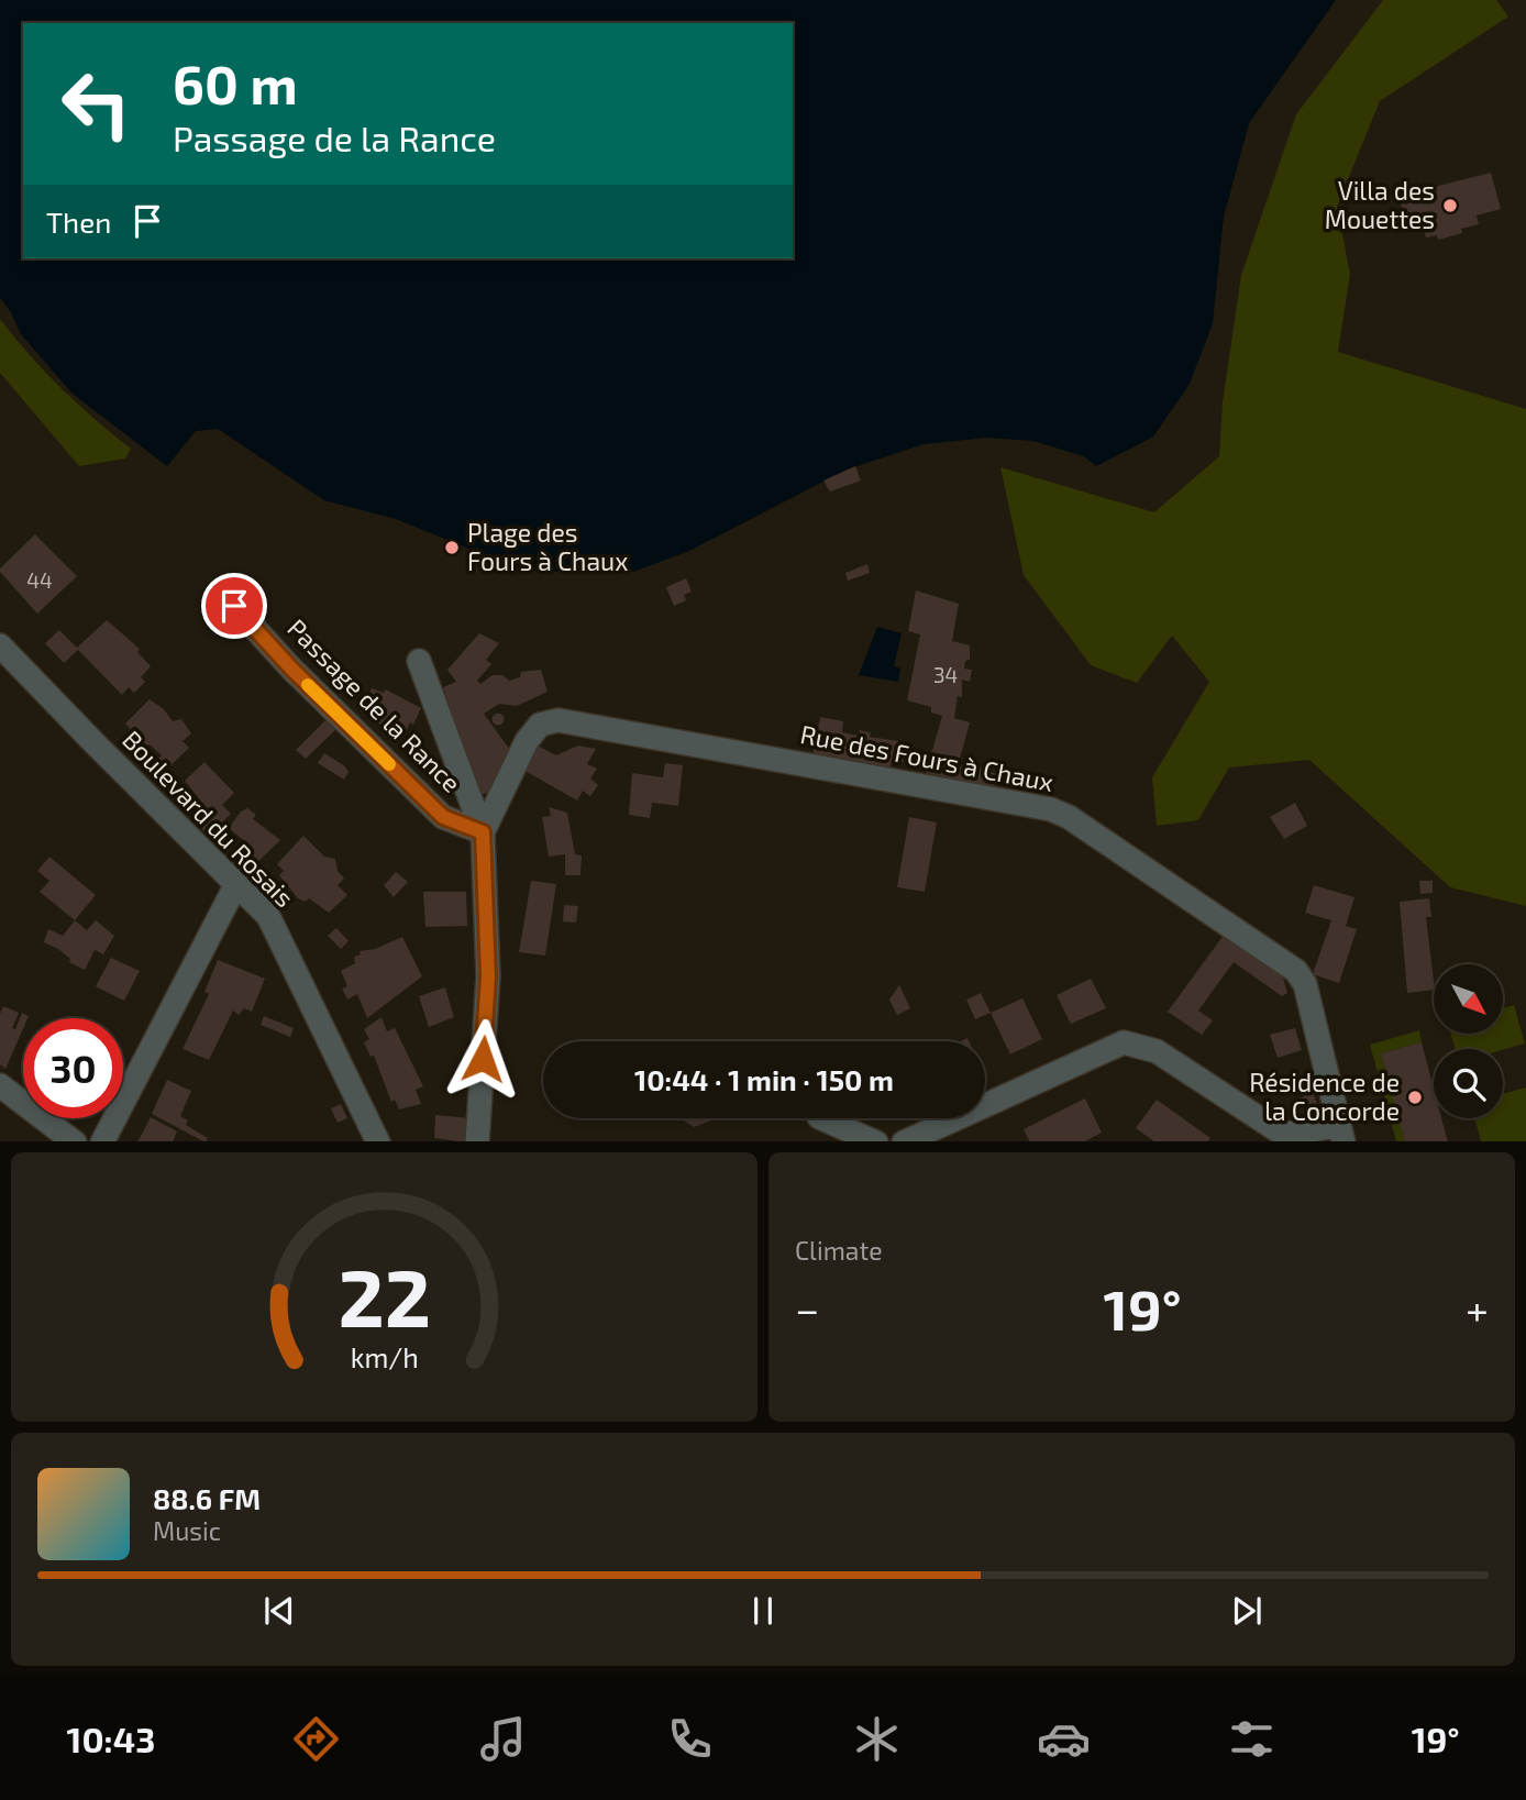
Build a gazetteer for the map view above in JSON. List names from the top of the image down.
{
  "streets": {
    "street": ["Passage de la Rance", "Rue des Fours à Chaux", "Boulevard du Rosais"]
  },
  "crossings": [
    ["Passage de la Rance", "Rue des Fours à Chaux"]
  ],
  "places": ["Villa des Mouettes", "Plage des Fours à Chaux", "Résidence de la Concorde"],
  "house_numbers": ["44", "34"],
  "north": "bottom right",
  "page": {
    "turn": ["60 m", "Passage de la Rance"],
    "then": "Then",
    "limit": "30",
    "trip": "10:44 · 1 min · 150 m",
    "tile": "Climate",
    "heat": ["−", "19°", "+"],
    "song": ["88.6 FM", "Music"],
    "tabs": ["10:43", "19°"],
    "gauge": ["22", "km/h"]
  }
}
